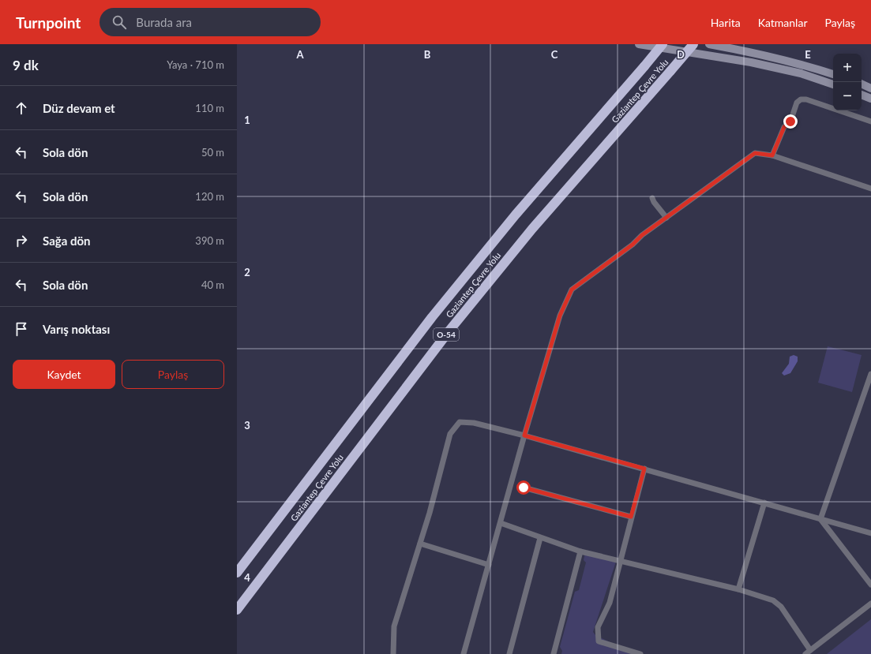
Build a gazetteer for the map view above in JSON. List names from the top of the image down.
{
  "streets": {
    "highway": ["Gaziantep Çevre Yolu", "O-54"]
  },
  "page": {
    "header": "Turnpoint",
    "search": "Burada ara",
    "nav": ["Harita", "Katmanlar", "Paylaş"],
    "heading": ["9 dk", "Yaya · 710 m"],
    "map_buttons": ["+", "−"],
    "list": [
      ["Düz devam et", "110 m"],
      ["Sola dön", "50 m"],
      ["Sola dön", "120 m"],
      ["Sağa dön", "390 m"],
      ["Sola dön", "40 m"],
      "Varış noktası"
    ],
    "buttons": ["Kaydet", "Paylaş"]
  },
  "grid": {
    "columns": [
      "A",
      "B",
      "C",
      "D",
      "E"
    ],
    "rows": [
      "1",
      "2",
      "3",
      "4"
    ]
  }
}
